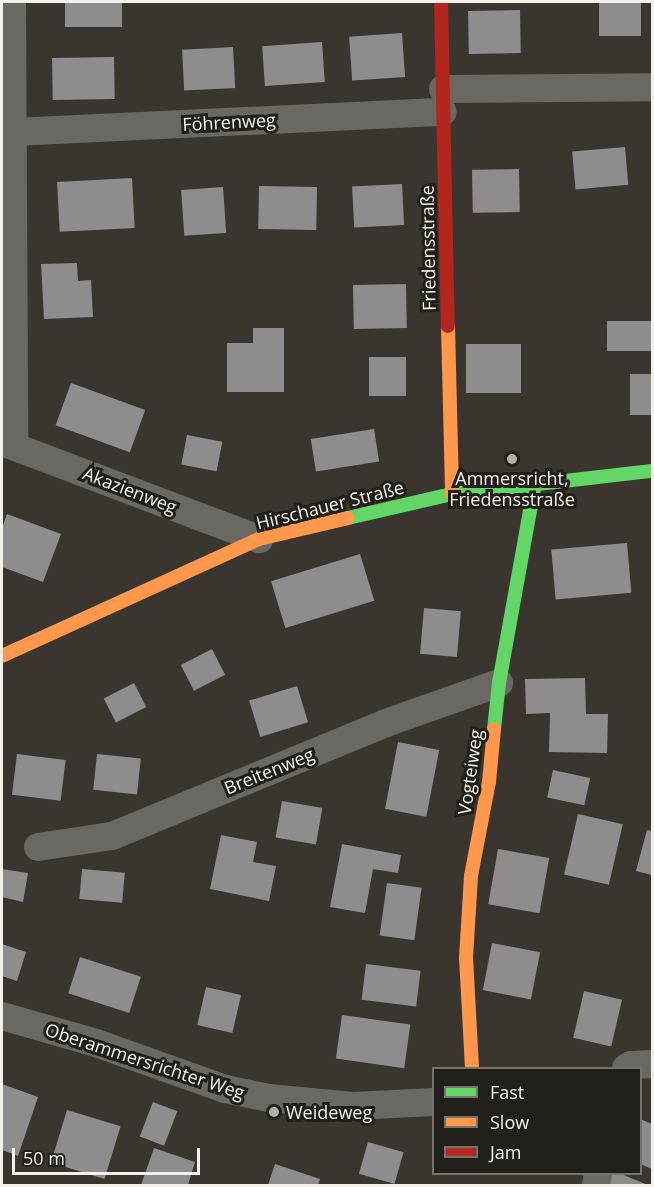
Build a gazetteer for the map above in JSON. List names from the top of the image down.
{
  "streets": {
    "street": [
      "Föhrenweg",
      "Friedensstraße",
      "Akazienweg",
      "Hirschauer Straße",
      "Breitenweg",
      "Vogteiweg",
      "Oberammersrichter Weg"
    ]
  },
  "crossings": [
    ["Föhrenweg", "Friedensstraße"],
    ["Friedensstraße", "Hirschauer Straße"],
    ["Akazienweg", "Hirschauer Straße"],
    ["Hirschauer Straße", "Vogteiweg"],
    ["Breitenweg", "Vogteiweg"]
  ],
  "places": ["Ammersricht, Friedensstraße", "Weideweg"],
  "legend": ["Fast", "Slow", "Jam"],
  "scale_bar": "50 m"
}
